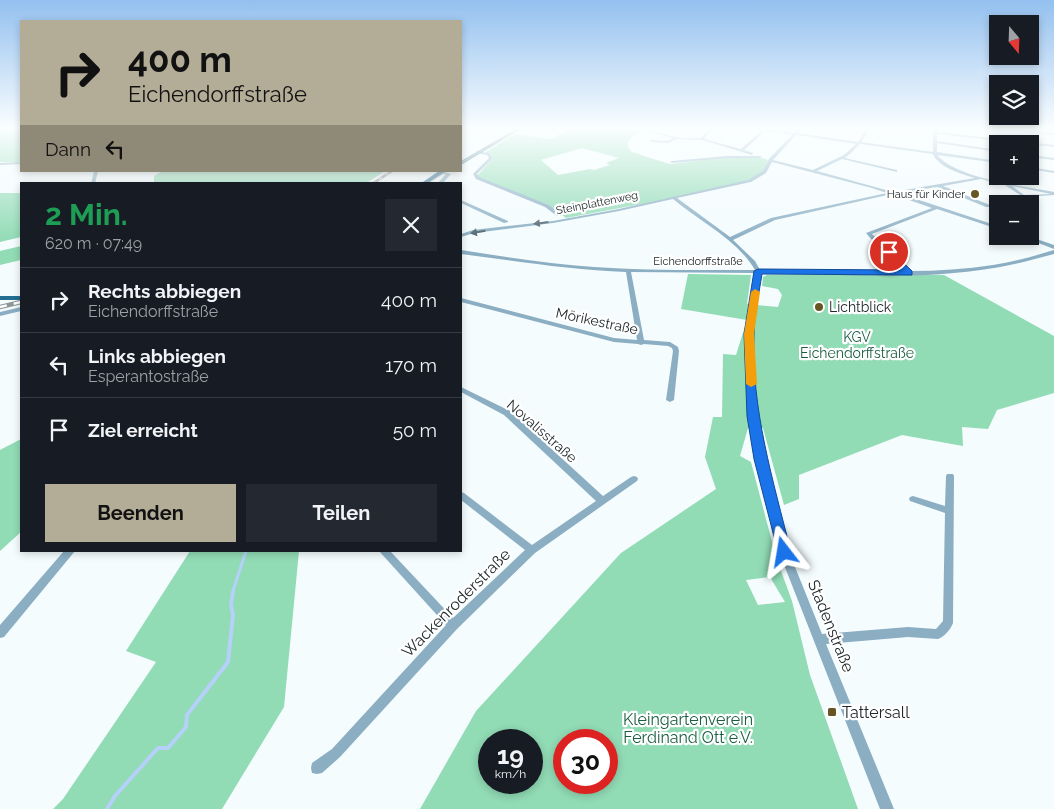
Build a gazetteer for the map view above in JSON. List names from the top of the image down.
{
  "streets": {
    "street": [
      "Steinplattenweg",
      "Eichendorffstraße",
      "Mörikestraße",
      "Novalisstraße",
      "Wackenroderstraße",
      "Stadenstraße"
    ]
  },
  "crossings": [
    ["Eichendorffstraße", "Stadenstraße"],
    ["Novalisstraße", "Wackenroderstraße"]
  ],
  "one_way": ["Steinplattenweg"],
  "parks": ["KGV Eichendorffstraße", "Kleingartenverein Ferdinand Ott e.V."],
  "places": {
    "other": ["Haus für Kinder", "Lichtblick"],
    "transit": ["Tattersall"]
  },
  "north": "bottom",
  "page": {
    "map_buttons": ["+", "−"],
    "turn": ["400 m", "Eichendorffstraße"],
    "then": "Dann",
    "heading": ["2 Min.", "620 m · 07:49"],
    "list": [
      {
        "name": "Rechts abbiegen",
        "note": "Eichendorffstraße",
        "value": "400 m"
      },
      {
        "name": "Links abbiegen",
        "note": "Esperantostraße",
        "value": "170 m"
      },
      {
        "name": "Ziel erreicht",
        "value": "50 m"
      }
    ],
    "buttons": ["Beenden", "Teilen"],
    "speed": "19 km/h",
    "limit": "30"
  }
}
